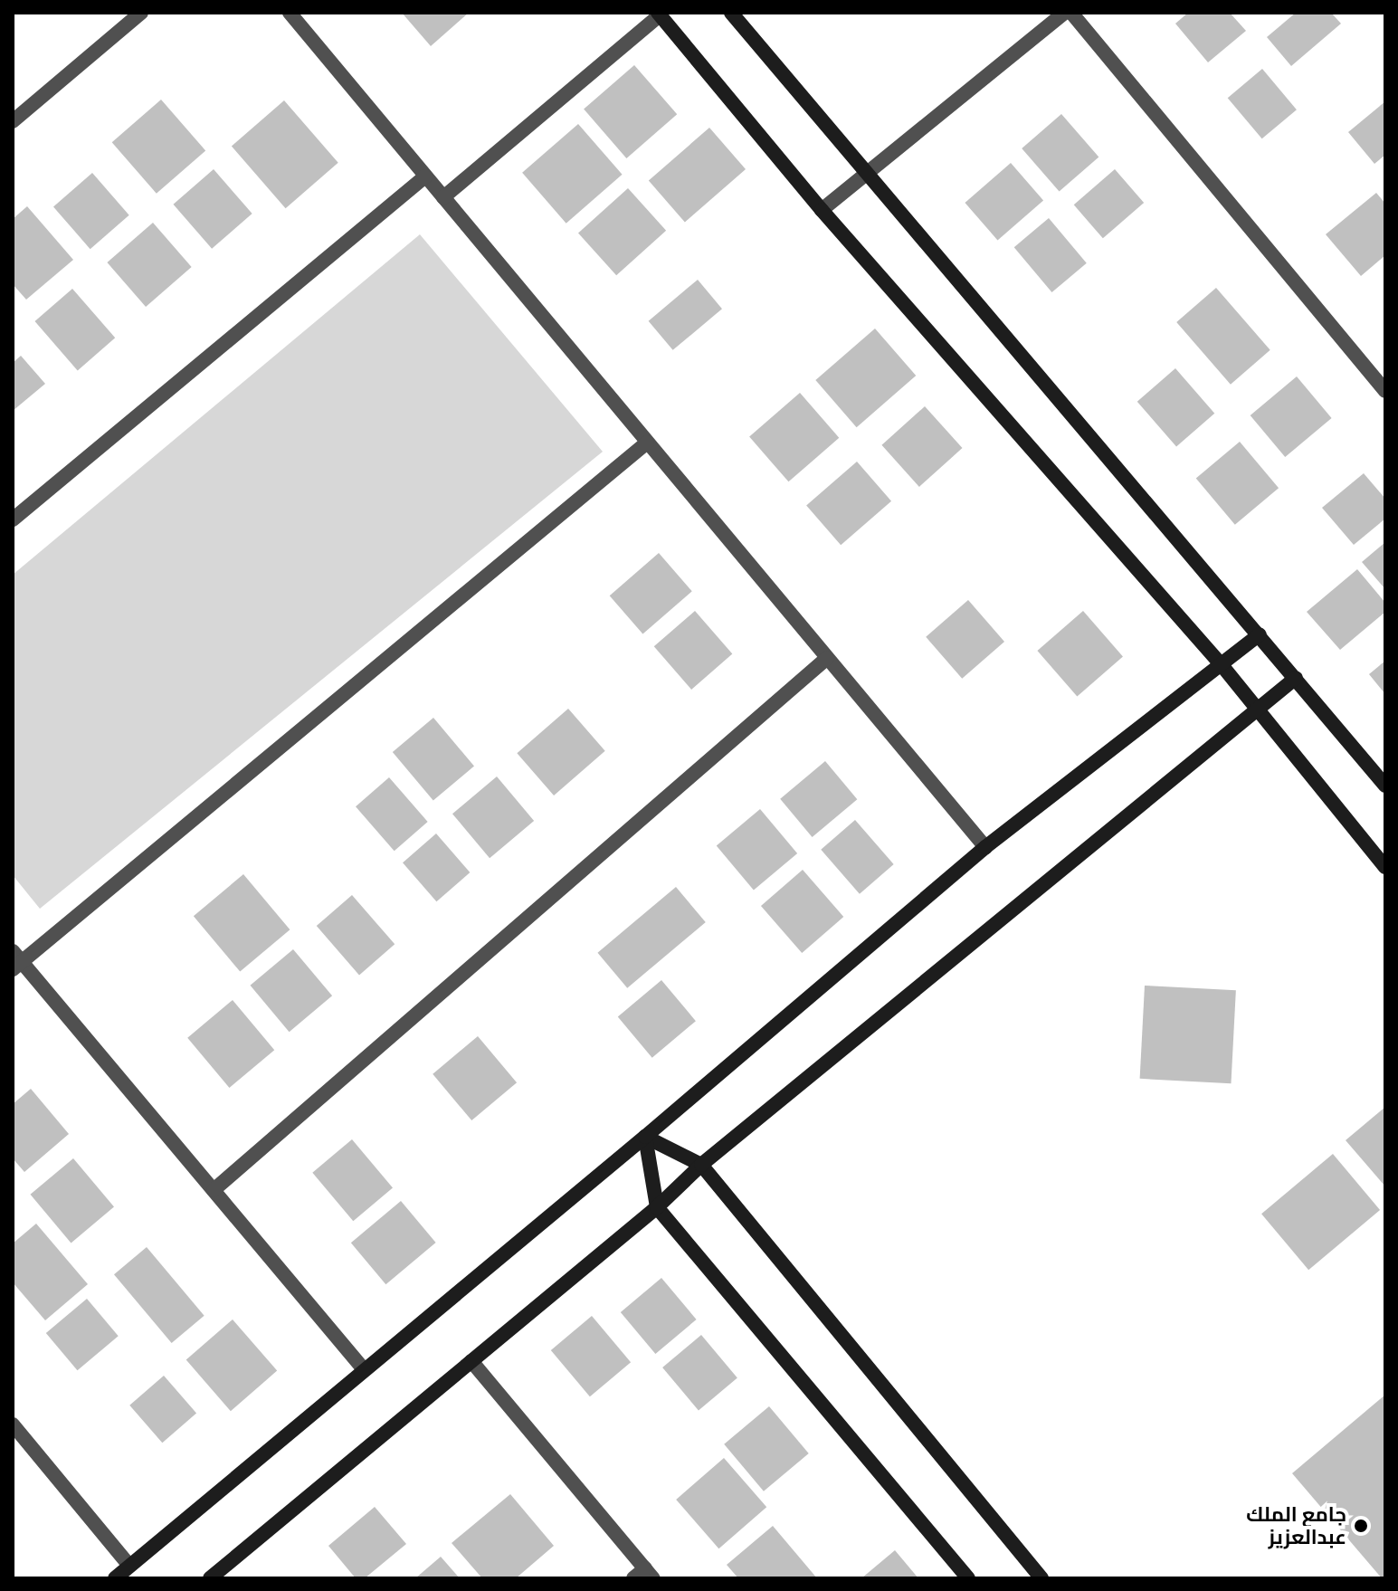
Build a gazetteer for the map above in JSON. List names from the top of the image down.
{
  "places": ["جامع الملك عبدالعزيز"]
}
